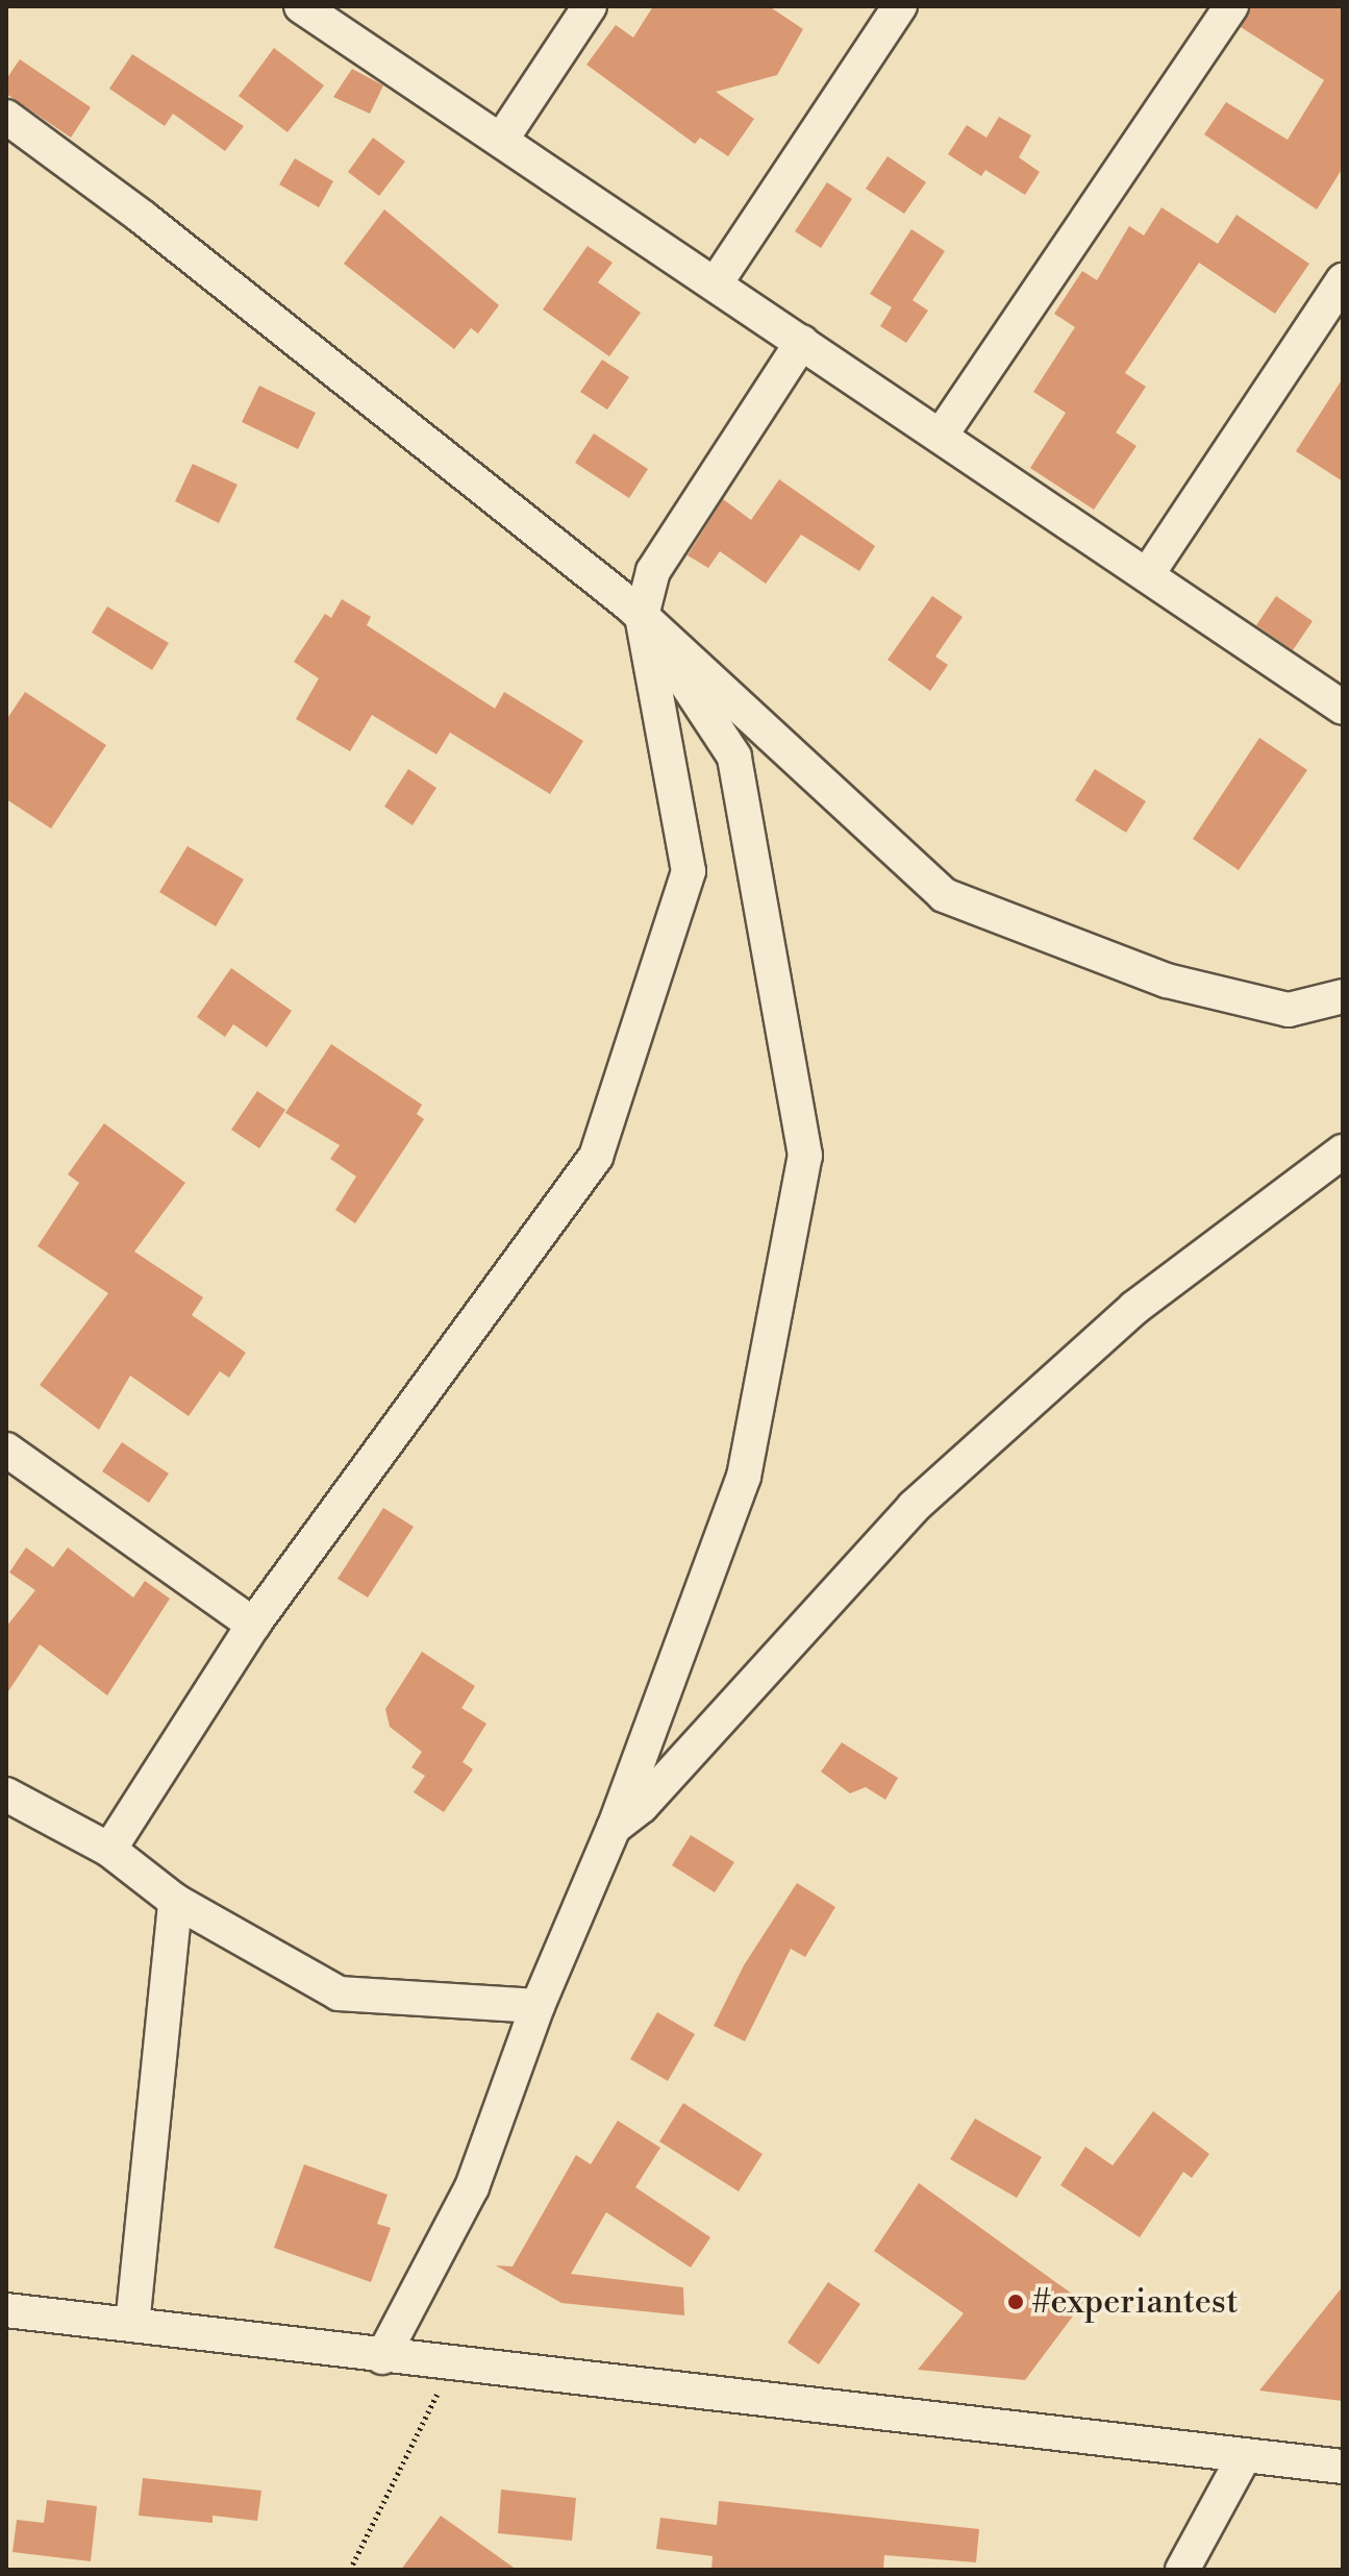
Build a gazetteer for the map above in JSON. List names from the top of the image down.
{
  "places": ["#experiantest"]
}
